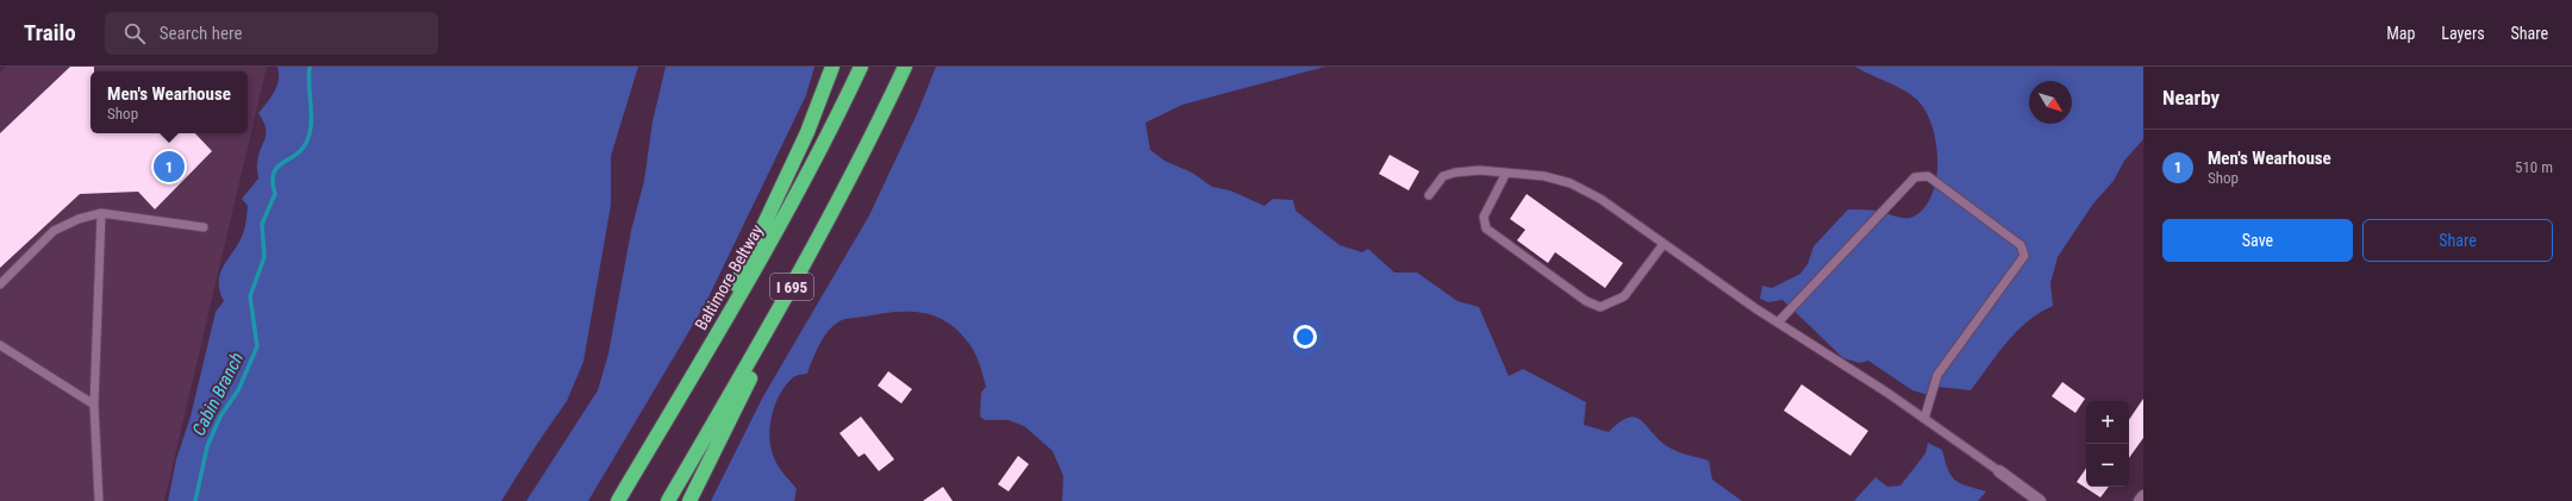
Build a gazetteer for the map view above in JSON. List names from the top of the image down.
{
  "streets": {
    "highway": ["Baltimore Beltway", "I 695"]
  },
  "water": ["Cabin Branch"],
  "north": "bottom right",
  "page": {
    "header": "Trailo",
    "search": "Search here",
    "nav": ["Map", "Layers", "Share"],
    "heading": "Nearby",
    "popup": ["Men's Wearhouse", "Shop"],
    "list": [
      {
        "mark": "1",
        "name": "Men's Wearhouse",
        "note": "Shop",
        "value": "510 m"
      }
    ],
    "pins": "1",
    "buttons": ["Save", "Share"],
    "map_buttons": ["+", "−"]
  }
}
